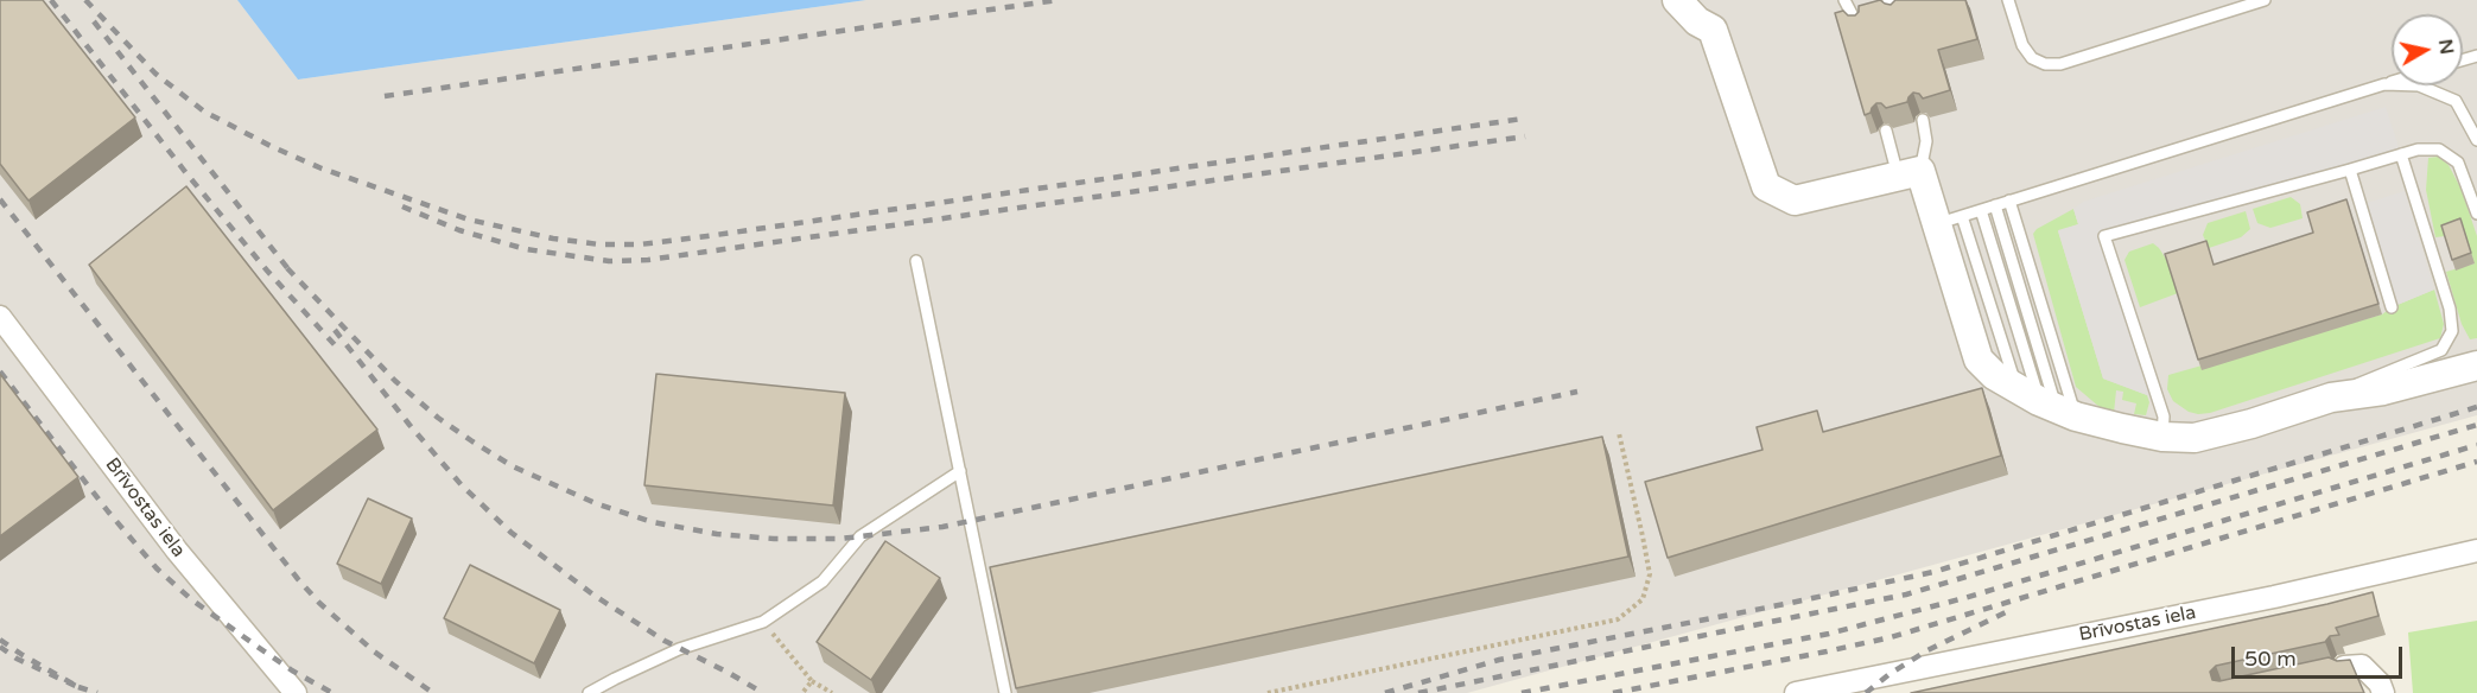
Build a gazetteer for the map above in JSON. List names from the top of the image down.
{
  "streets": {
    "street": ["Brīvostas iela"]
  },
  "scale_bar": "50 m",
  "north": "right"
}
